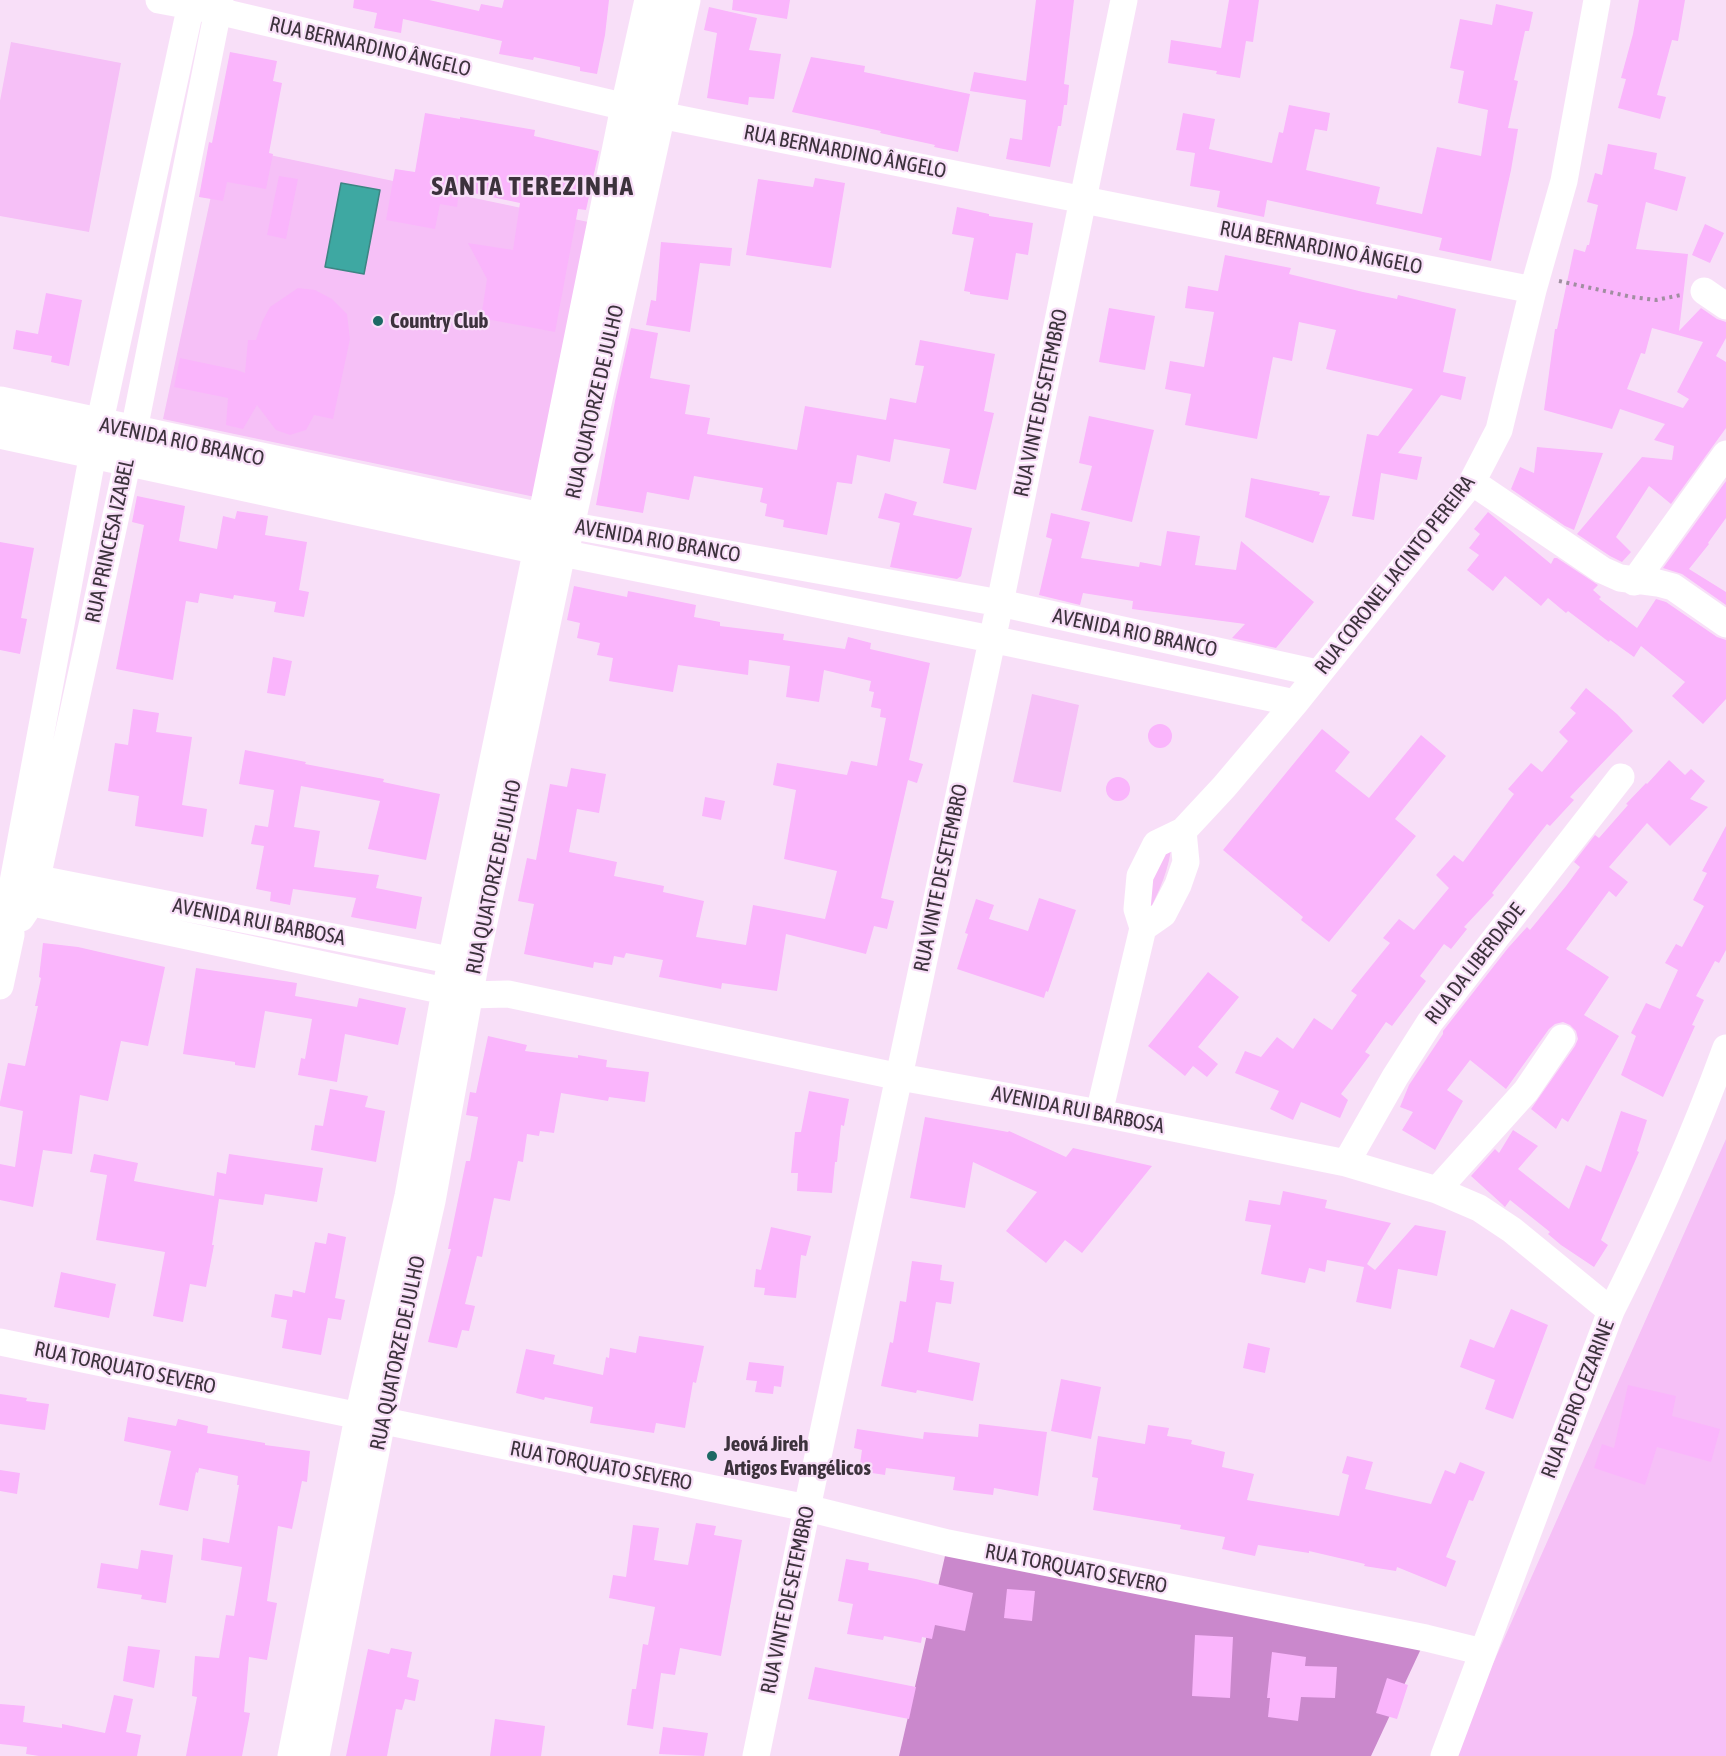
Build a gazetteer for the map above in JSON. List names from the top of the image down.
{
  "streets": {
    "street": [
      "RUA BERNARDINO ÂNGELO",
      "RUA QUATORZE DE JULHO",
      "RUA VINTE DE SETEMBRO",
      "AVENIDA RIO BRANCO",
      "RUA PRINCESA IZABEL",
      "RUA CORONEL JACINTO PEREIRA",
      "AVENIDA RUI BARBOSA",
      "RUA DA LIBERDADE",
      "RUA TORQUATO SEVERO",
      "RUA PEDRO CEZARINE"
    ]
  },
  "crossings": [
    ["RUA BERNARDINO ÂNGELO", "RUA QUATORZE DE JULHO"],
    ["RUA BERNARDINO ÂNGELO", "RUA VINTE DE SETEMBRO"],
    ["RUA BERNARDINO ÂNGELO", "RUA PRINCESA IZABEL"],
    ["RUA BERNARDINO ÂNGELO", "RUA CORONEL JACINTO PEREIRA"],
    ["RUA QUATORZE DE JULHO", "AVENIDA RIO BRANCO"],
    ["RUA QUATORZE DE JULHO", "AVENIDA RUI BARBOSA"],
    ["RUA QUATORZE DE JULHO", "RUA TORQUATO SEVERO"],
    ["RUA VINTE DE SETEMBRO", "AVENIDA RIO BRANCO"],
    ["RUA VINTE DE SETEMBRO", "AVENIDA RUI BARBOSA"],
    ["RUA VINTE DE SETEMBRO", "RUA TORQUATO SEVERO"],
    ["AVENIDA RIO BRANCO", "RUA PRINCESA IZABEL"],
    ["AVENIDA RIO BRANCO", "RUA CORONEL JACINTO PEREIRA"],
    ["RUA PRINCESA IZABEL", "AVENIDA RUI BARBOSA"],
    ["RUA CORONEL JACINTO PEREIRA", "AVENIDA RUI BARBOSA"],
    ["AVENIDA RUI BARBOSA", "RUA DA LIBERDADE"],
    ["AVENIDA RUI BARBOSA", "RUA PEDRO CEZARINE"],
    ["RUA TORQUATO SEVERO", "RUA PEDRO CEZARINE"]
  ],
  "districts": ["SANTA TEREZINHA"],
  "places": ["Country Club", "Jeová Jireh Artigos Evangélicos"]
}
